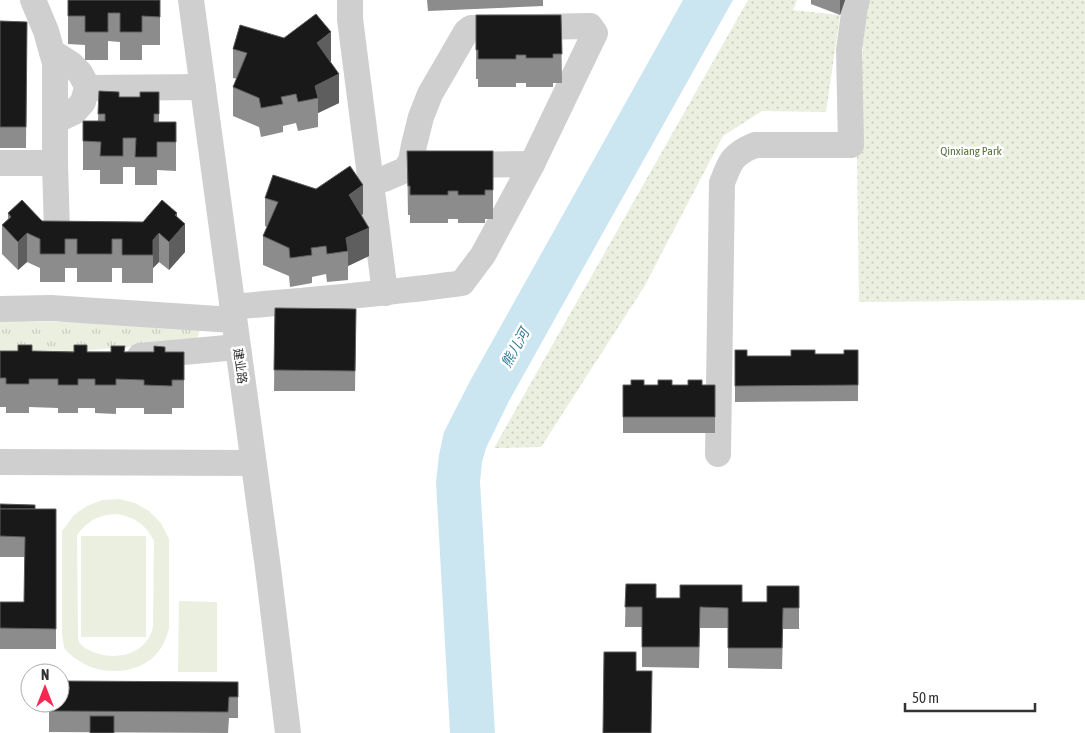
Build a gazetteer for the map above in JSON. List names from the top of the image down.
{
  "streets": {
    "street": ["建业路"]
  },
  "water": ["熊儿河"],
  "parks": ["Qinxiang Park"],
  "scale_bar": "50 m",
  "north": "top"
}
